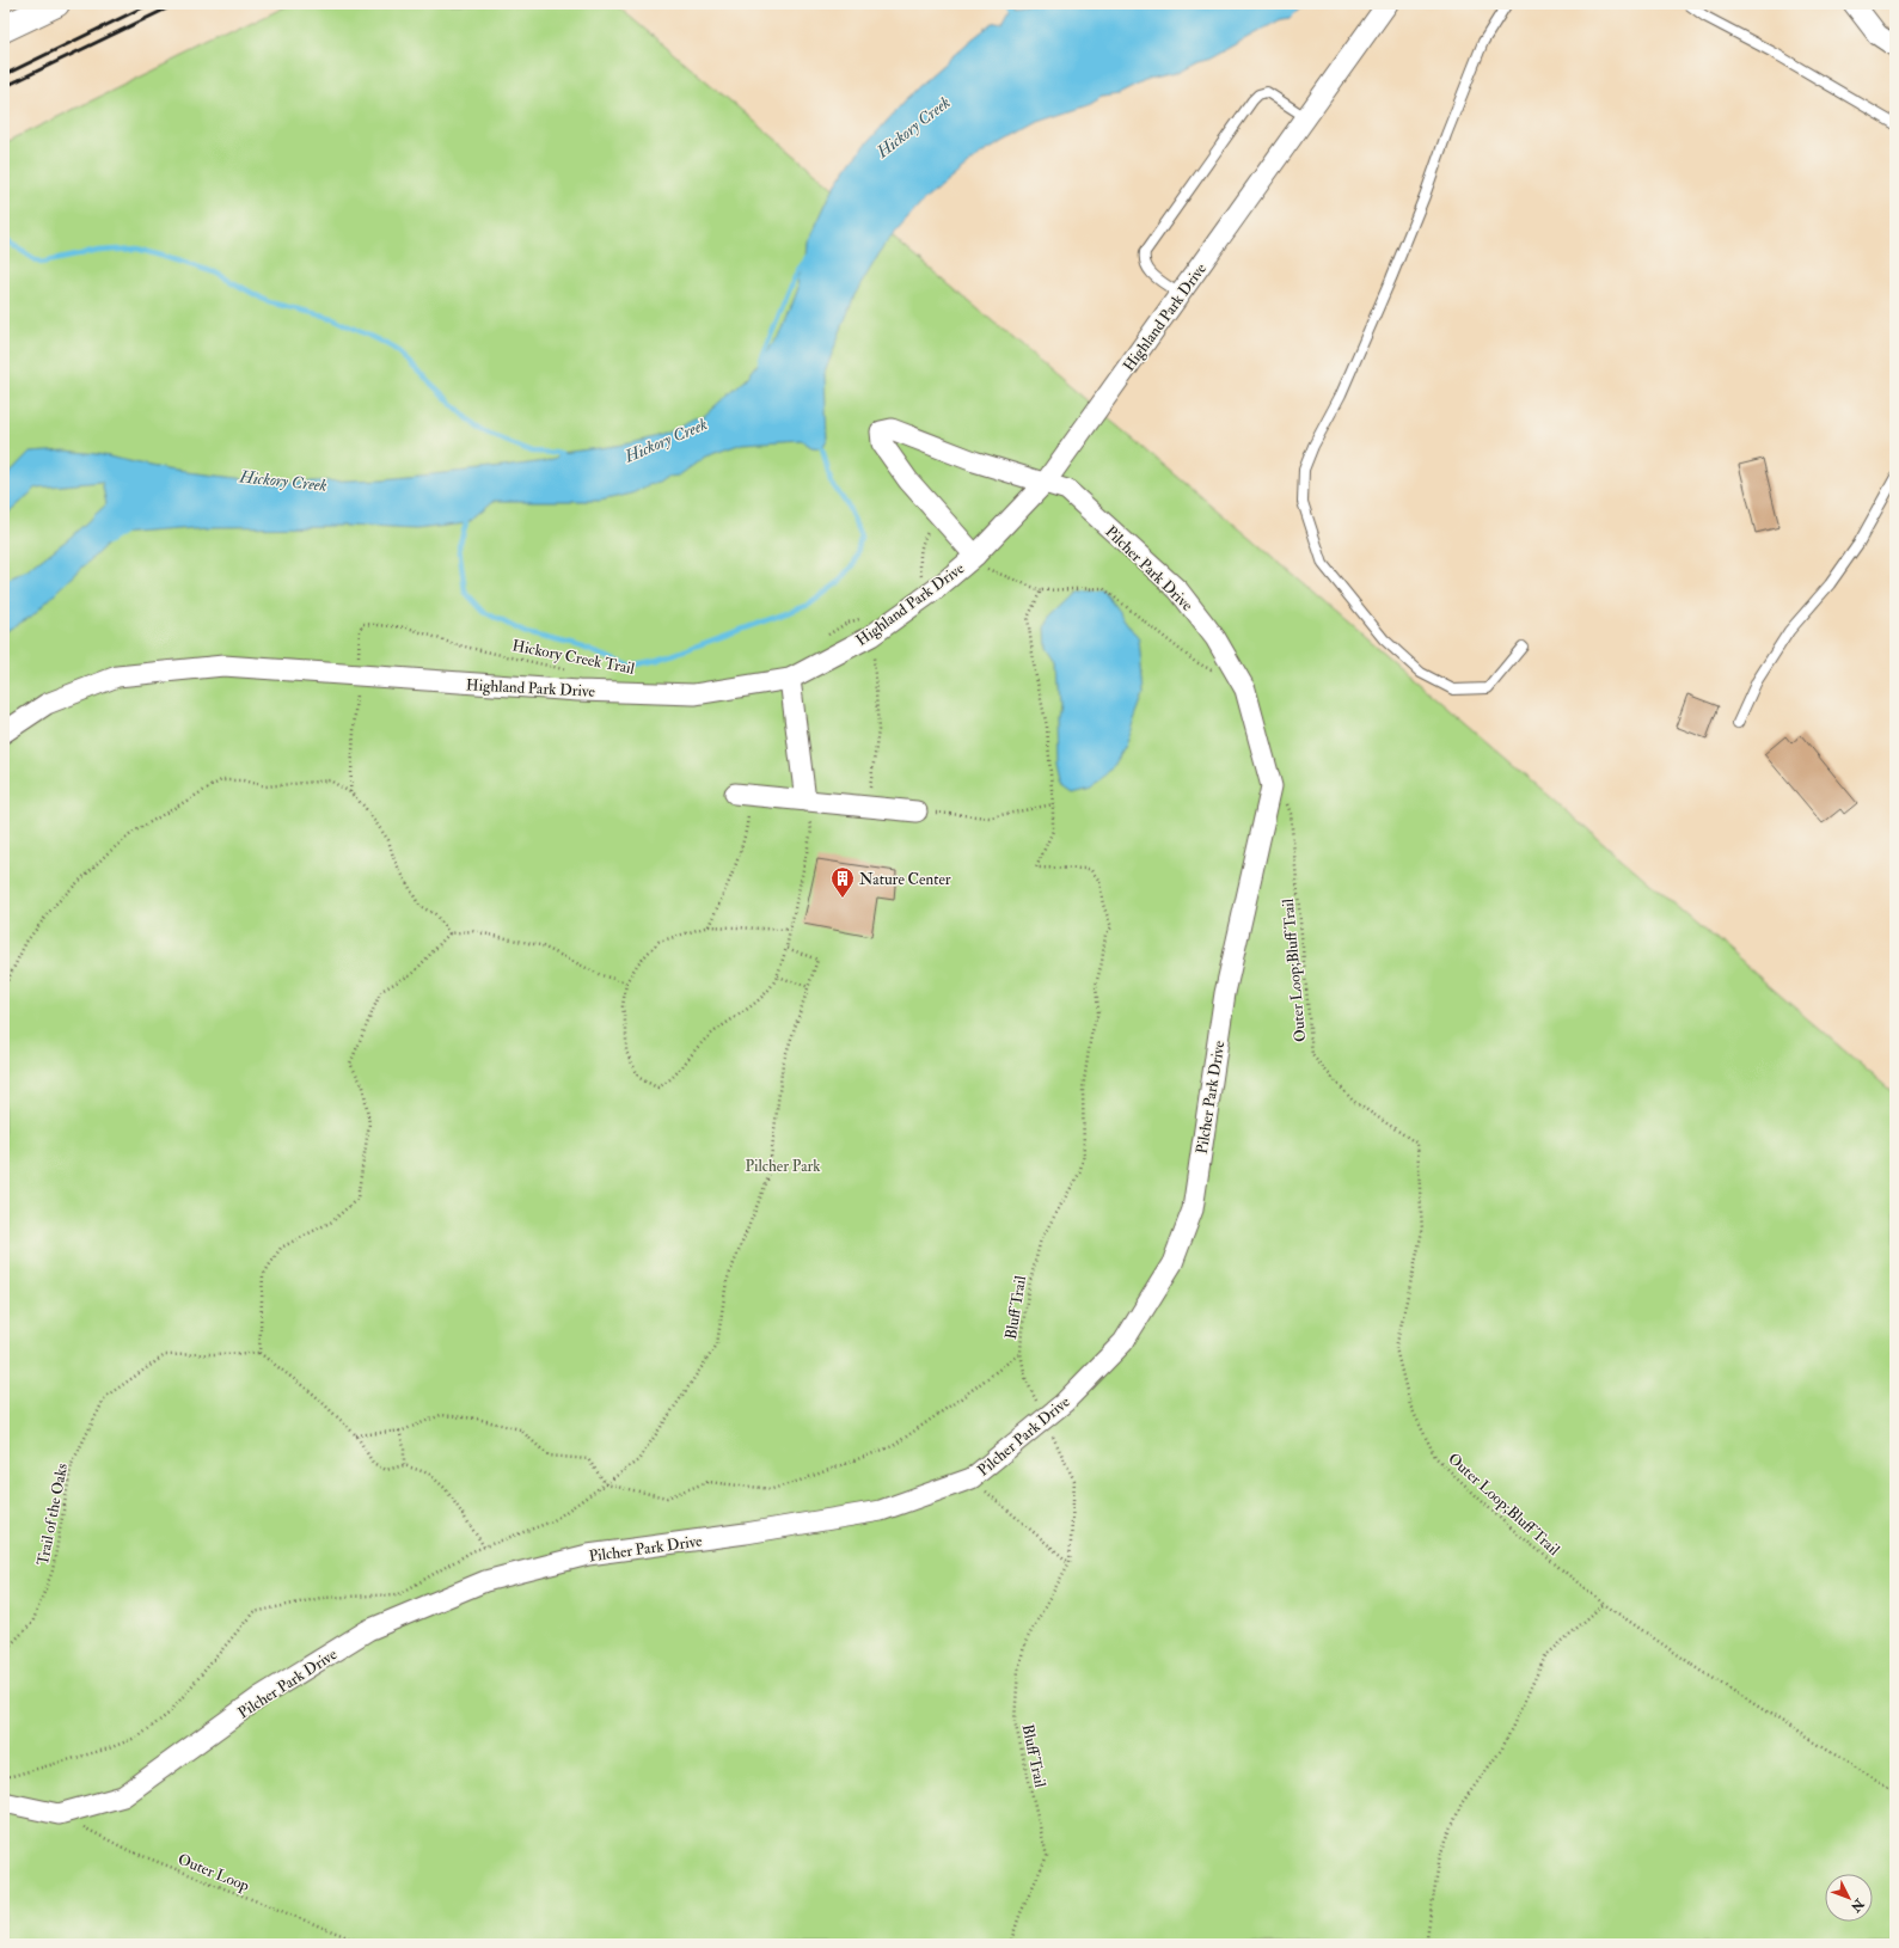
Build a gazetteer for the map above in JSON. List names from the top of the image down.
{
  "streets": {
    "street": ["Highland Park Drive", "Pilcher Park Drive"],
    "path": [
      "Hickory Creek Trail",
      "Outer Loop;Bluff Trail",
      "Bluff Trail",
      "Trail of the Oaks",
      "Outer Loop"
    ]
  },
  "crossings": [
    ["Highland Park Drive", "Pilcher Park Drive"],
    ["Highland Park Drive", "Hickory Creek Trail"],
    ["Pilcher Park Drive", "Bluff Trail"],
    ["Pilcher Park Drive", "Outer Loop"]
  ],
  "water": ["Hickory Creek"],
  "parks": ["Pilcher Park"],
  "places": {
    "building": ["Nature Center"]
  },
  "north": "bottom right"
}
